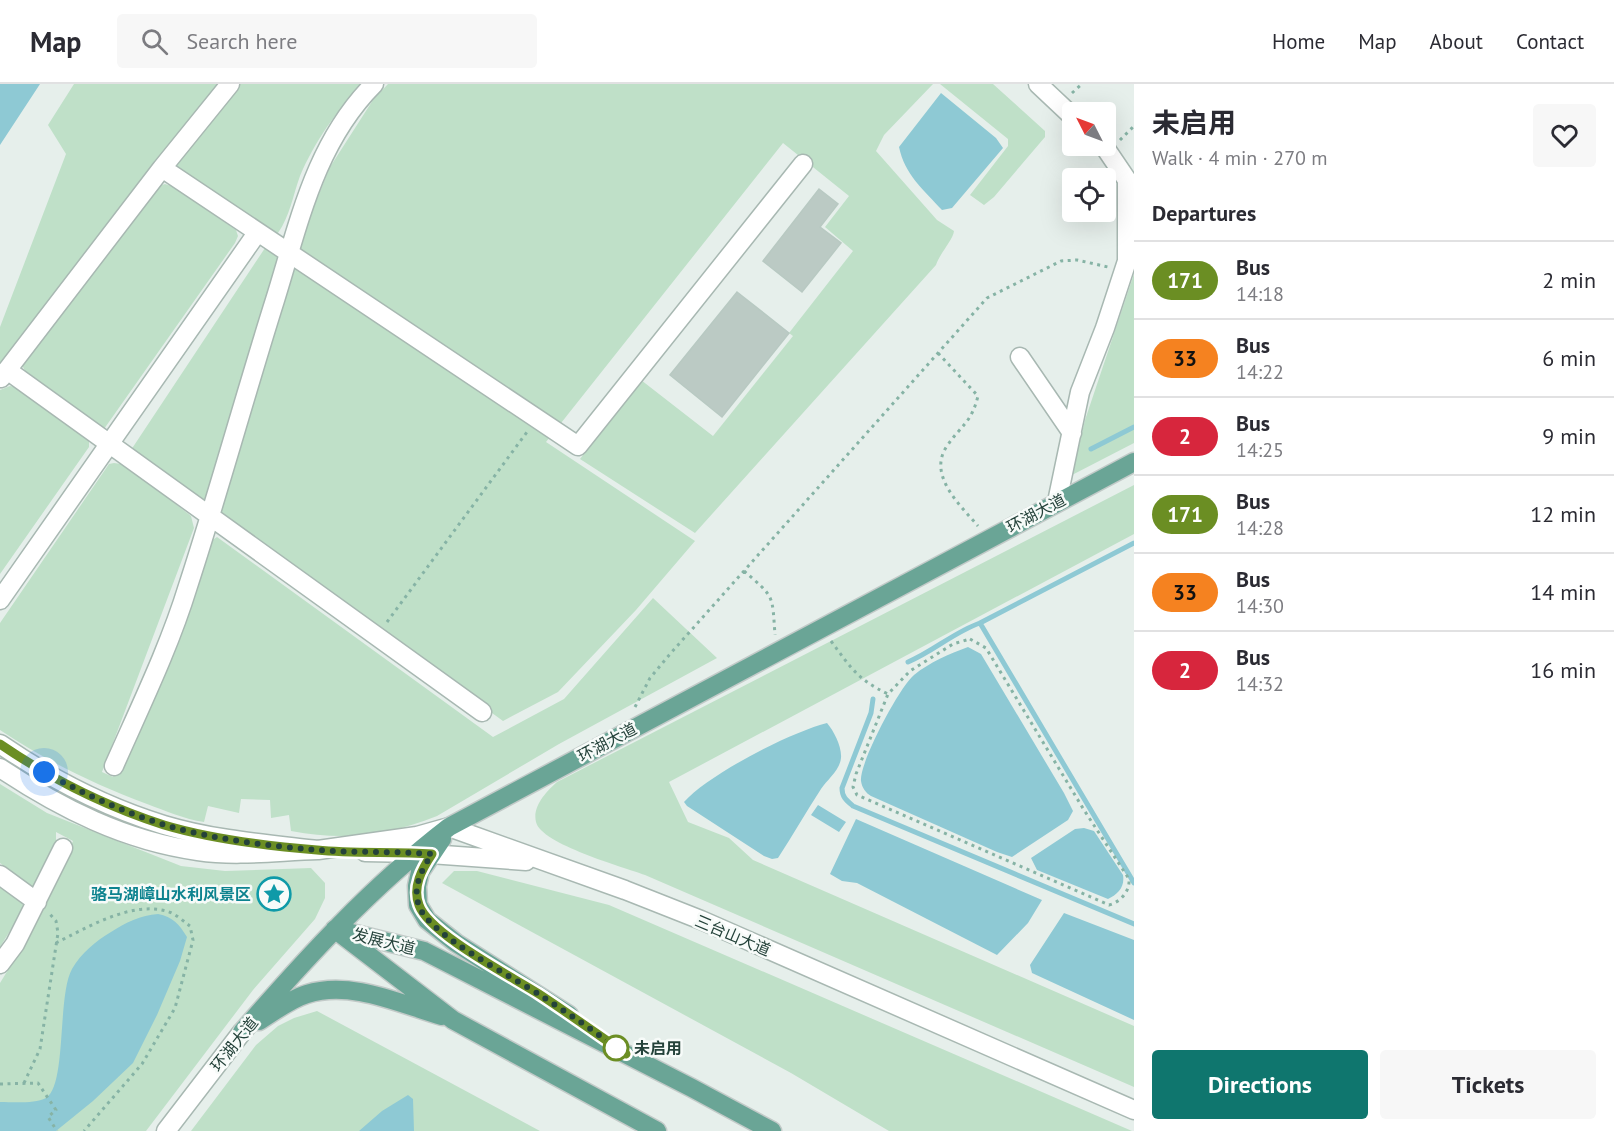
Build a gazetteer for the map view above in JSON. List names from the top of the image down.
{
  "streets": {
    "main road": ["环湖大道", "发展大道"],
    "street": ["三台山大道"]
  },
  "crossings": [
    ["环湖大道", "三台山大道"],
    ["环湖大道", "发展大道"]
  ],
  "places": {
    "place": ["骆马湖嶂山水利风景区"],
    "other": ["未启用"]
  },
  "lines": ["bus line 171"],
  "north": "top left",
  "page": {
    "header": "Map",
    "search": "Search here",
    "nav": [
      "Home",
      "Map",
      "About",
      "Contact"
    ],
    "heading": [
      ["未启用", "Walk · 4 min · 270 m"],
      "Departures"
    ],
    "list": [
      {
        "mark": "171",
        "name": "Bus",
        "note": "14:18",
        "value": "2 min"
      },
      {
        "mark": "33",
        "name": "Bus",
        "note": "14:22",
        "value": "6 min"
      },
      {
        "mark": "2",
        "name": "Bus",
        "note": "14:25",
        "value": "9 min"
      },
      {
        "mark": "171",
        "name": "Bus",
        "note": "14:28",
        "value": "12 min"
      },
      {
        "mark": "33",
        "name": "Bus",
        "note": "14:30",
        "value": "14 min"
      },
      {
        "mark": "2",
        "name": "Bus",
        "note": "14:32",
        "value": "16 min"
      }
    ],
    "buttons": ["Directions", "Tickets"]
  }
}
